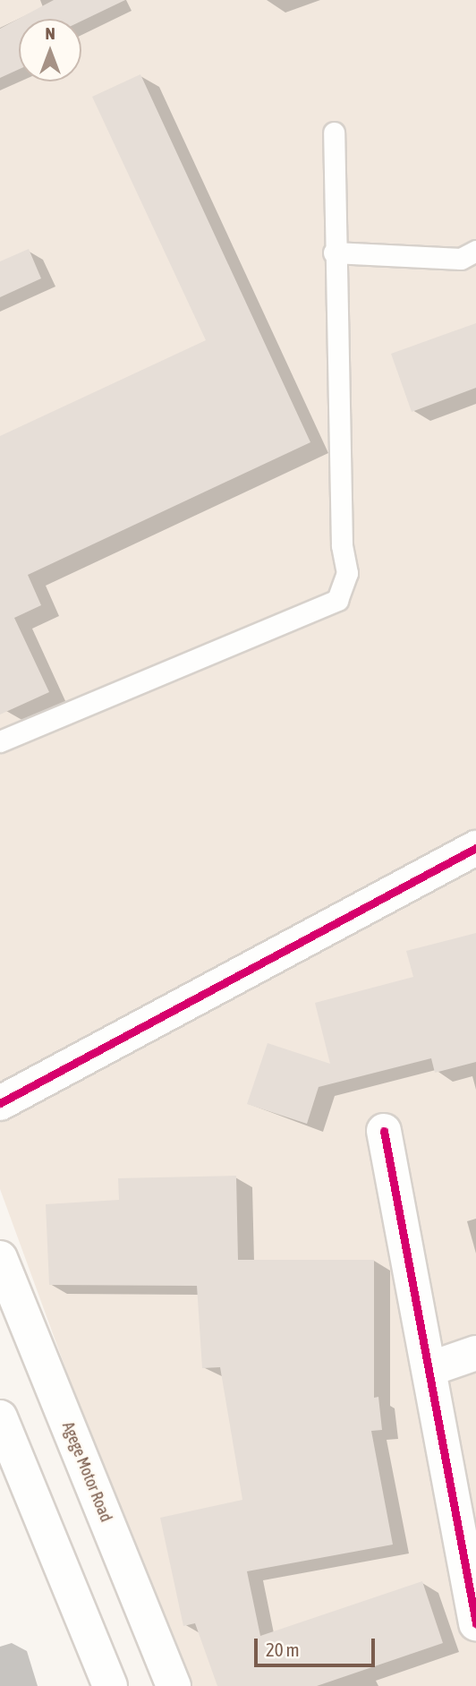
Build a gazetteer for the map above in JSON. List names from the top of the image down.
{
  "streets": {
    "street": ["Agege Motor Road"]
  },
  "scale_bar": "20 m",
  "north": "top"
}
